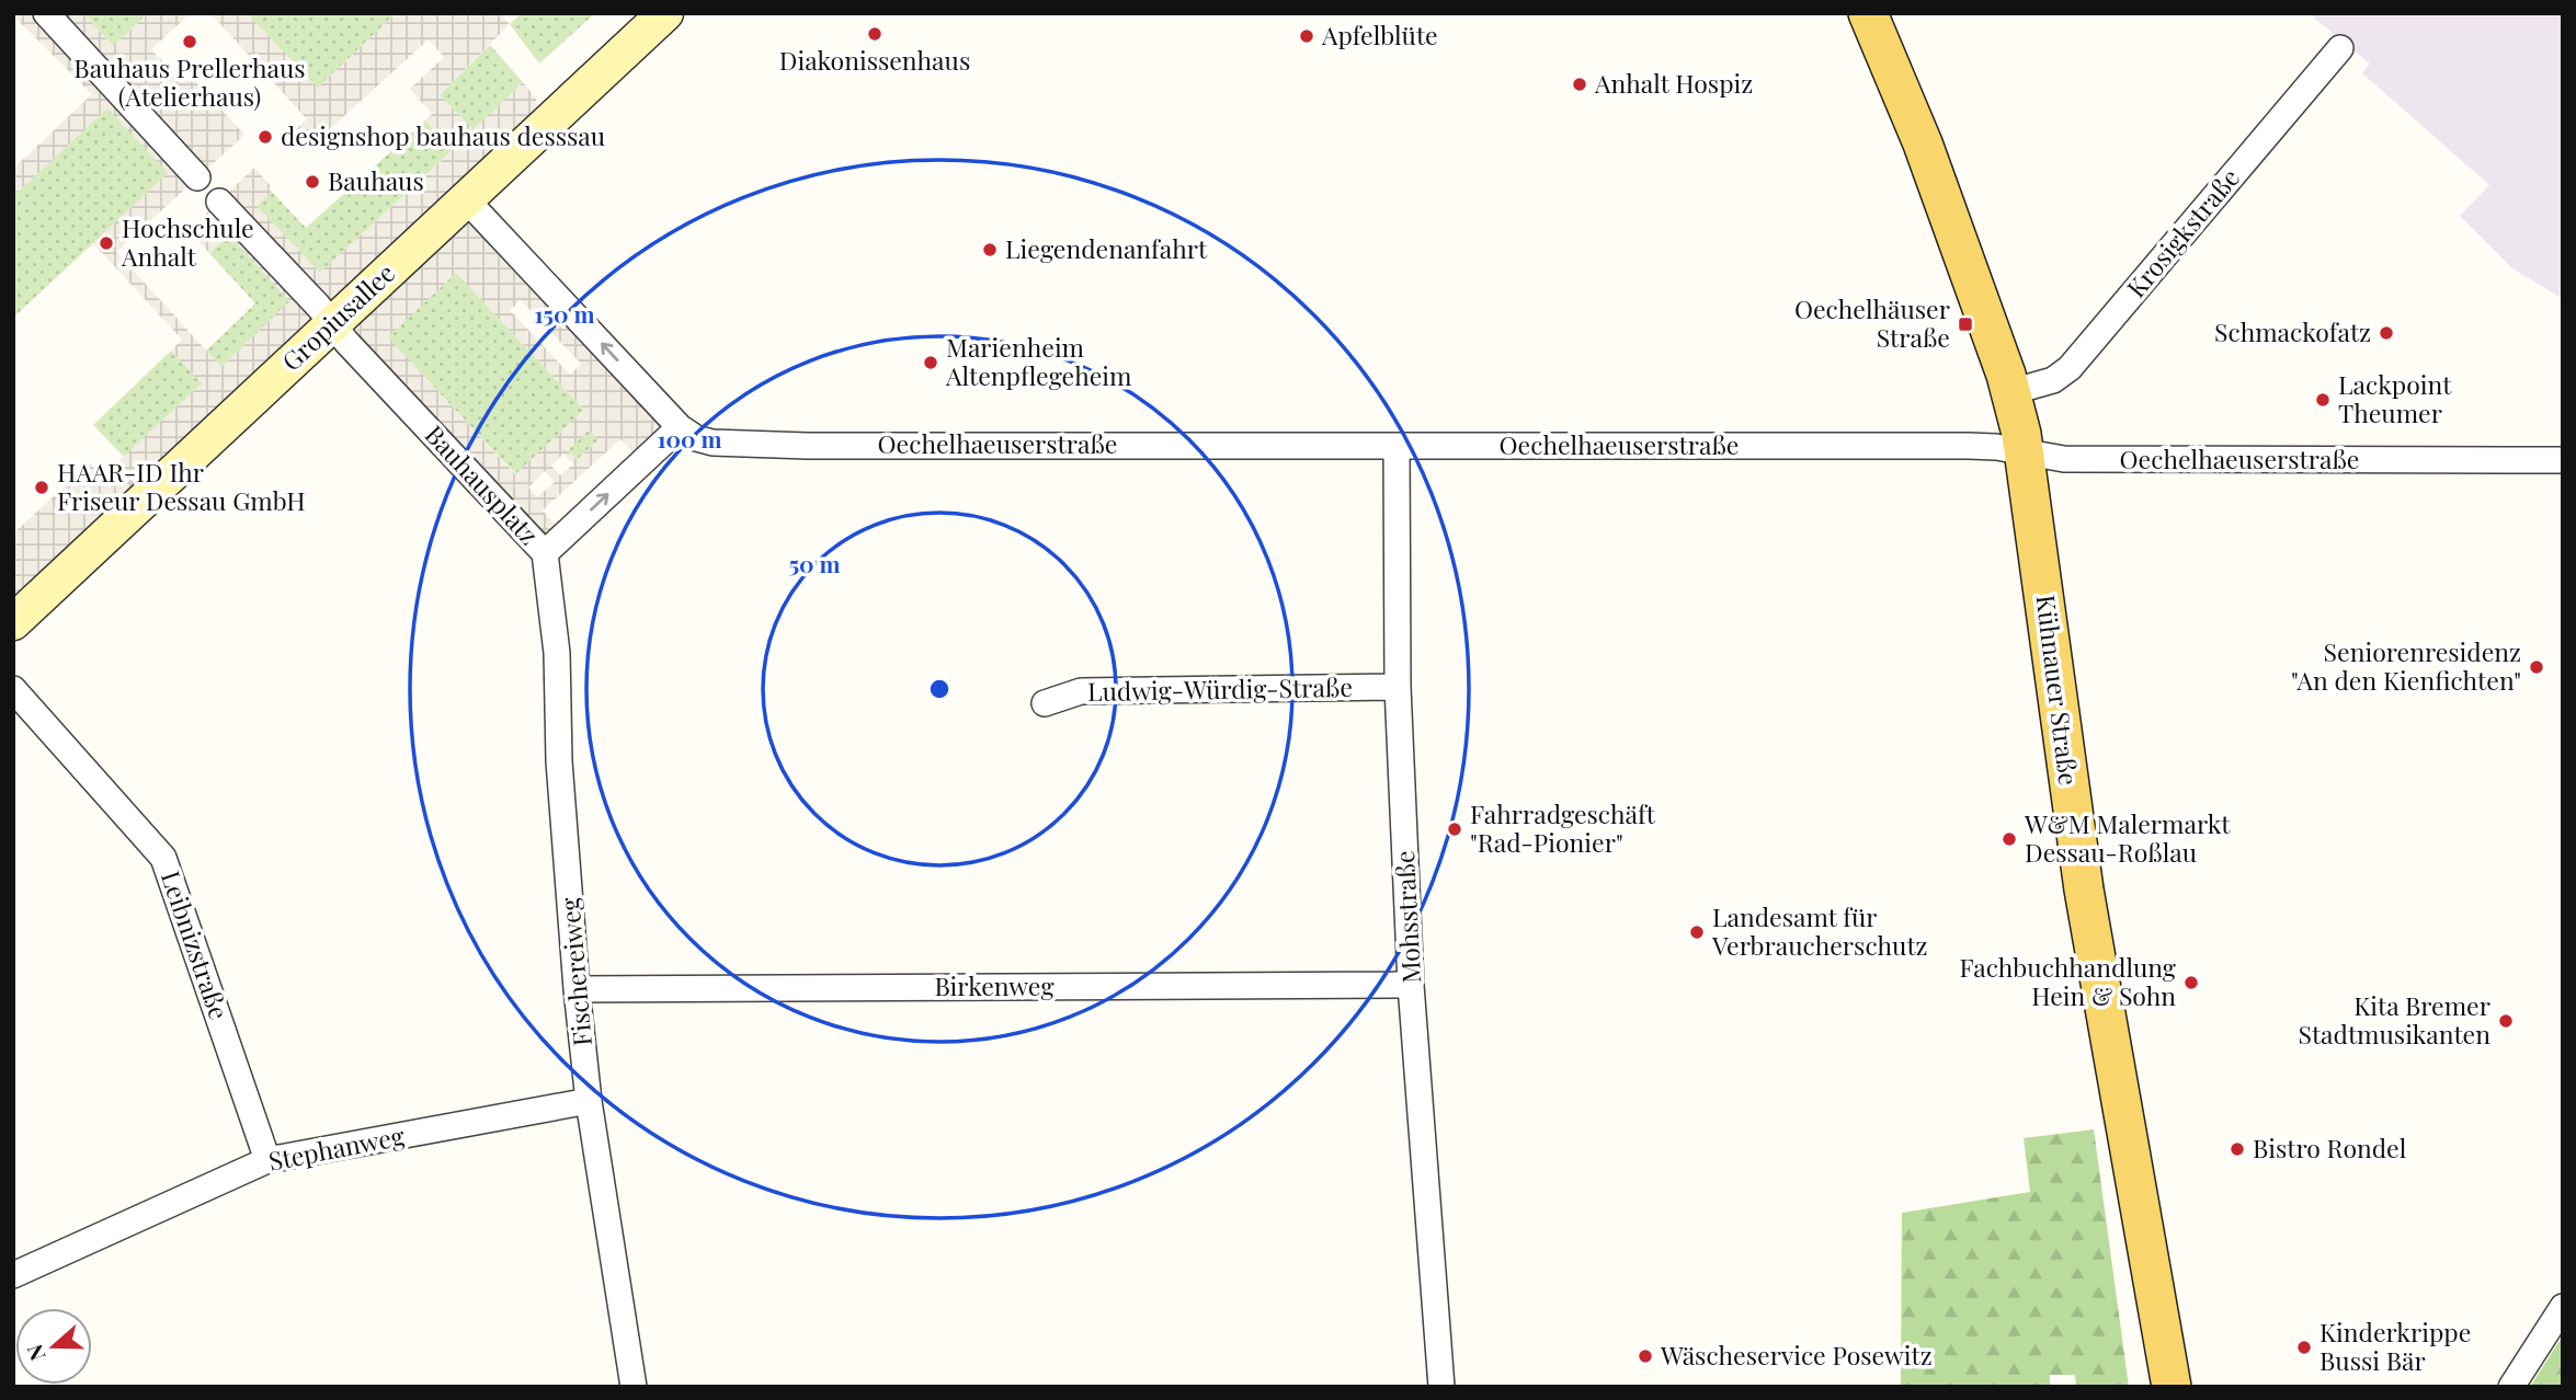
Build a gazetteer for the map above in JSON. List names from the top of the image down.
{
  "streets": {
    "main road": ["Kühnauer Straße"],
    "street": [
      "Krosigkstraße",
      "Gropiusallee",
      "Oechelhaeuserstraße",
      "Bauhausplatz",
      "Ludwig-Würdig-Straße",
      "Mohsstraße",
      "Leibnizstraße",
      "Fischereiweg",
      "Birkenweg",
      "Stephanweg"
    ]
  },
  "crossings": [
    ["Krosigkstraße", "Kühnauer Straße"],
    ["Gropiusallee", "Bauhausplatz"],
    ["Oechelhaeuserstraße", "Bauhausplatz"],
    ["Oechelhaeuserstraße", "Kühnauer Straße"],
    ["Oechelhaeuserstraße", "Mohsstraße"],
    ["Bauhausplatz", "Fischereiweg"],
    ["Ludwig-Würdig-Straße", "Mohsstraße"],
    ["Mohsstraße", "Birkenweg"],
    ["Leibnizstraße", "Stephanweg"],
    ["Fischereiweg", "Birkenweg"],
    ["Fischereiweg", "Stephanweg"]
  ],
  "places": {
    "other": [
      "Diakonissenhaus",
      "Apfelblüte",
      "Bauhaus Prellerhaus (Atelierhaus)",
      "Anhalt Hospiz",
      "designshop bauhaus desssau",
      "Bauhaus",
      "Hochschule Anhalt",
      "Liegendenanfahrt",
      "Schmackofatz",
      "Marienheim Altenpflegeheim",
      "Lackpoint Theumer",
      "HAAR-ID Ihr Friseur Dessau GmbH",
      "Seniorenresidenz \"An den Kienfichten\"",
      "Fahrradgeschäft \"Rad-Pionier\"",
      "W&M Malermarkt Dessau-Roßlau",
      "Landesamt für Verbraucherschutz",
      "Fachbuchhandlung Hein & Sohn",
      "Kita Bremer Stadtmusikanten",
      "Bistro Rondel",
      "Kinderkrippe Bussi Bär",
      "Wäscheservice Posewitz"
    ],
    "transit": ["Oechelhäuser Straße"]
  },
  "north": "left",
  "rings": ["150 m", "100 m", "50 m"]
}
